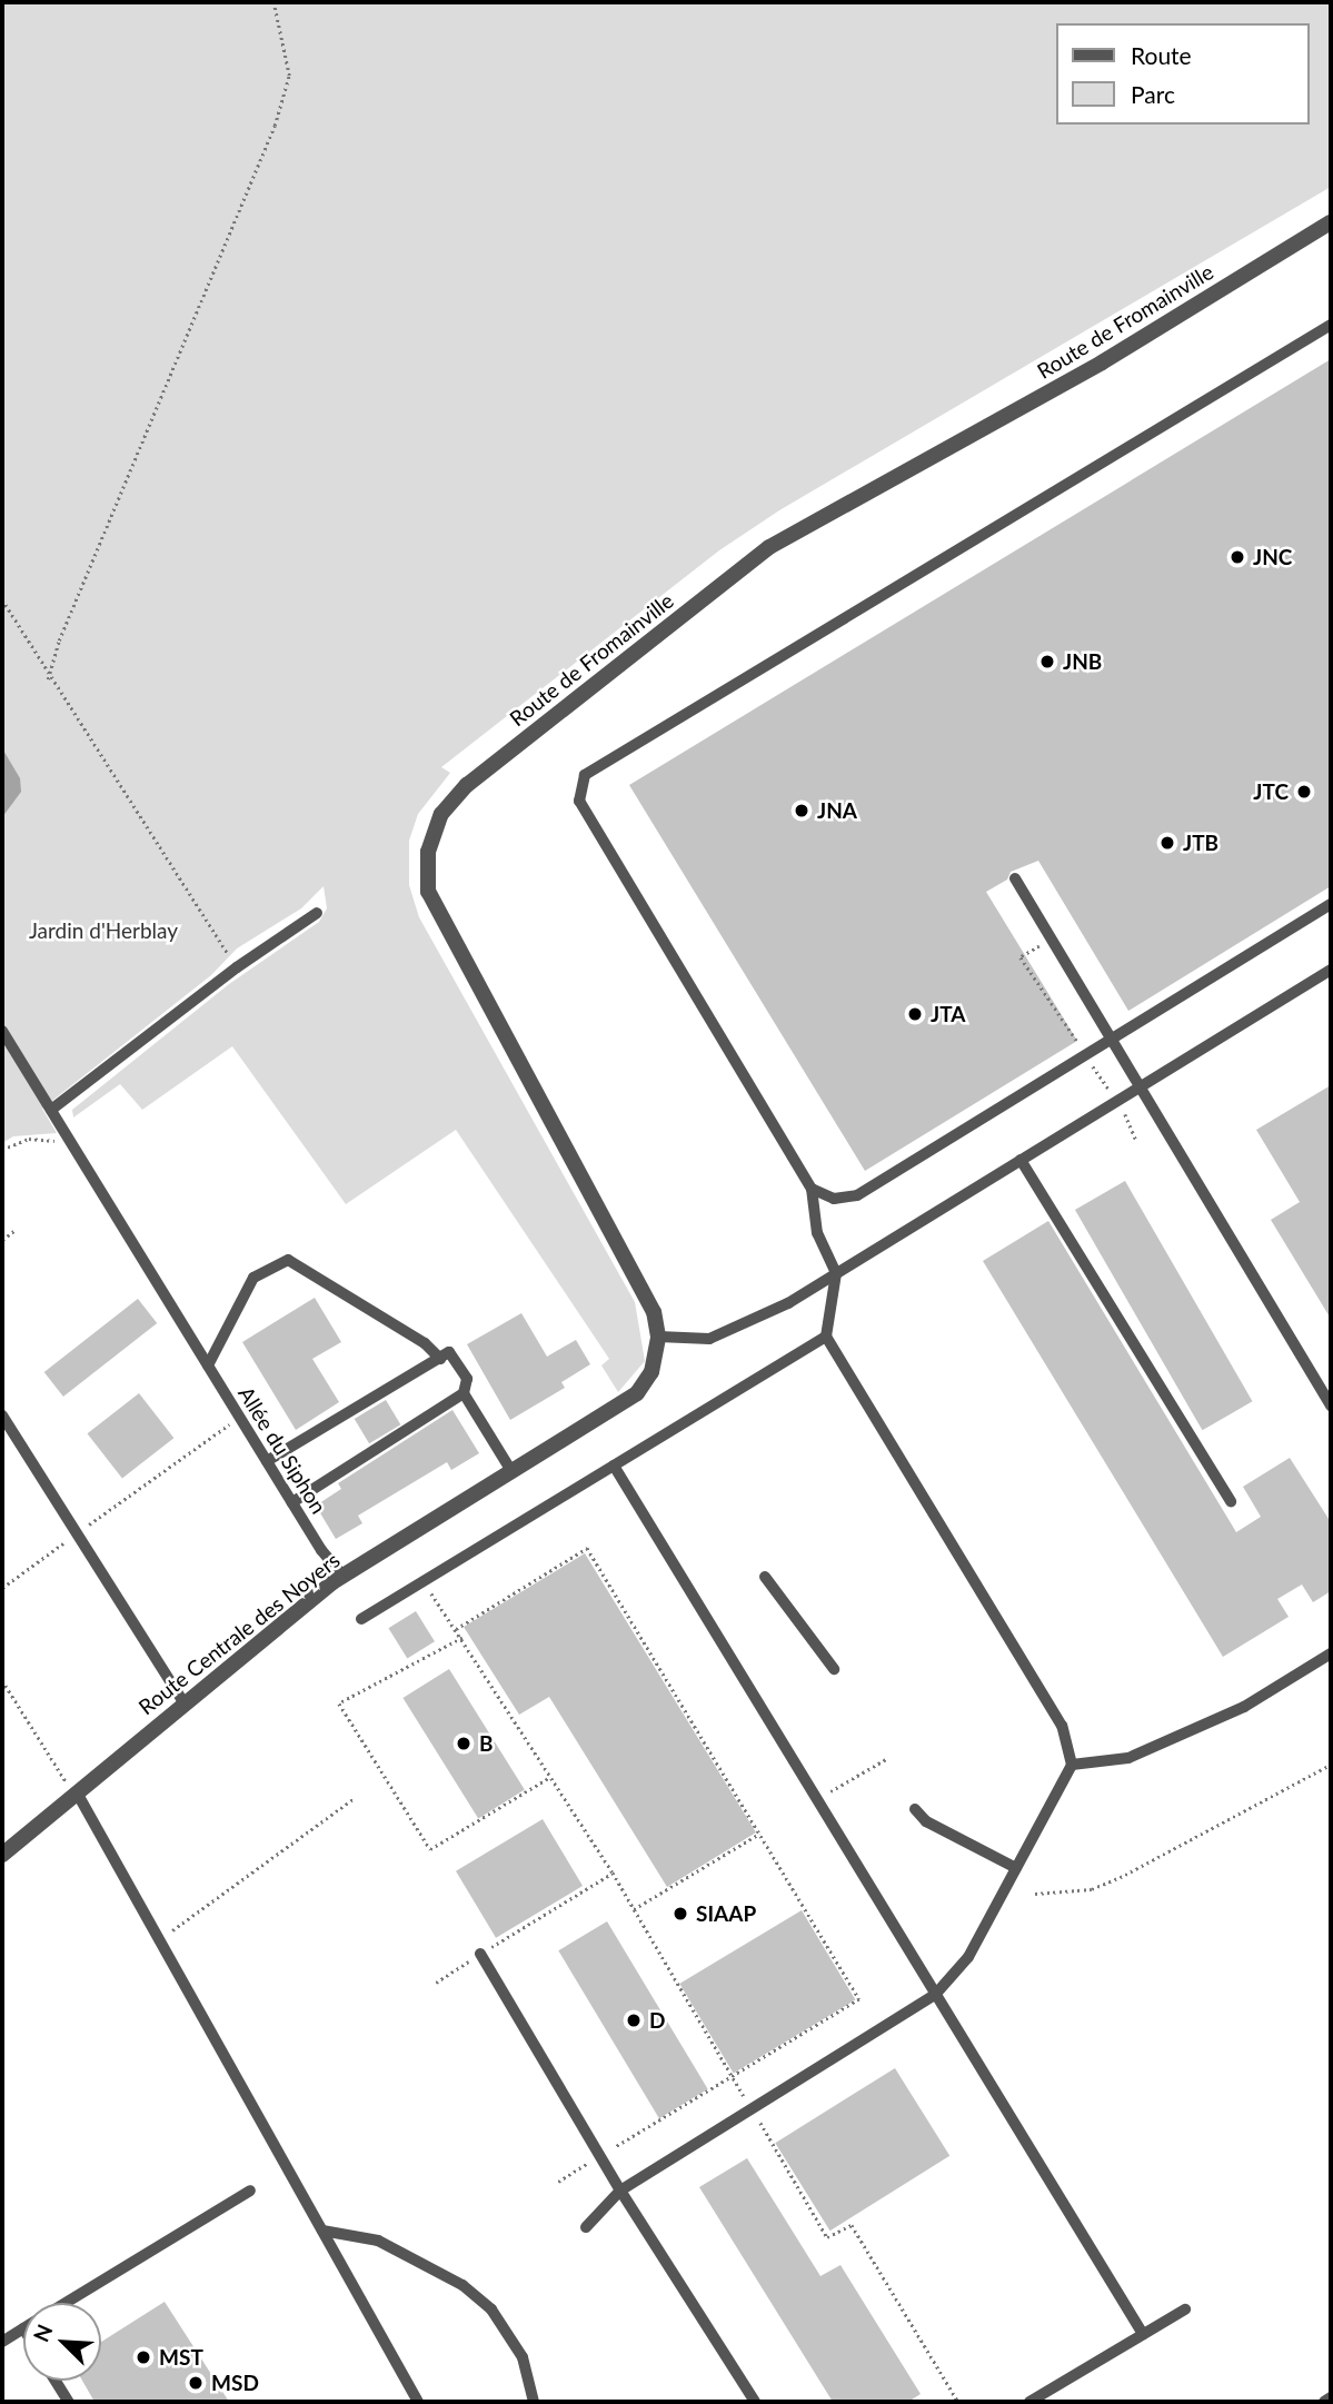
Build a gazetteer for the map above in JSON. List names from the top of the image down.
{
  "streets": {
    "street": ["Route de Fromainville", "Route Centrale des Noyers"],
    "lane": ["Allée du Siphon"]
  },
  "crossings": [
    ["Route de Fromainville", "Route Centrale des Noyers"],
    ["Allée du Siphon", "Route Centrale des Noyers"]
  ],
  "parks": ["Jardin d'Herblay"],
  "places": [
    "JNC",
    "JNB",
    "JTC",
    "JNA",
    "JTB",
    "JTA",
    "B",
    "SIAAP",
    "D",
    "MST",
    "MSD"
  ],
  "legend": ["Route", "Parc"],
  "north": "top left"
}
